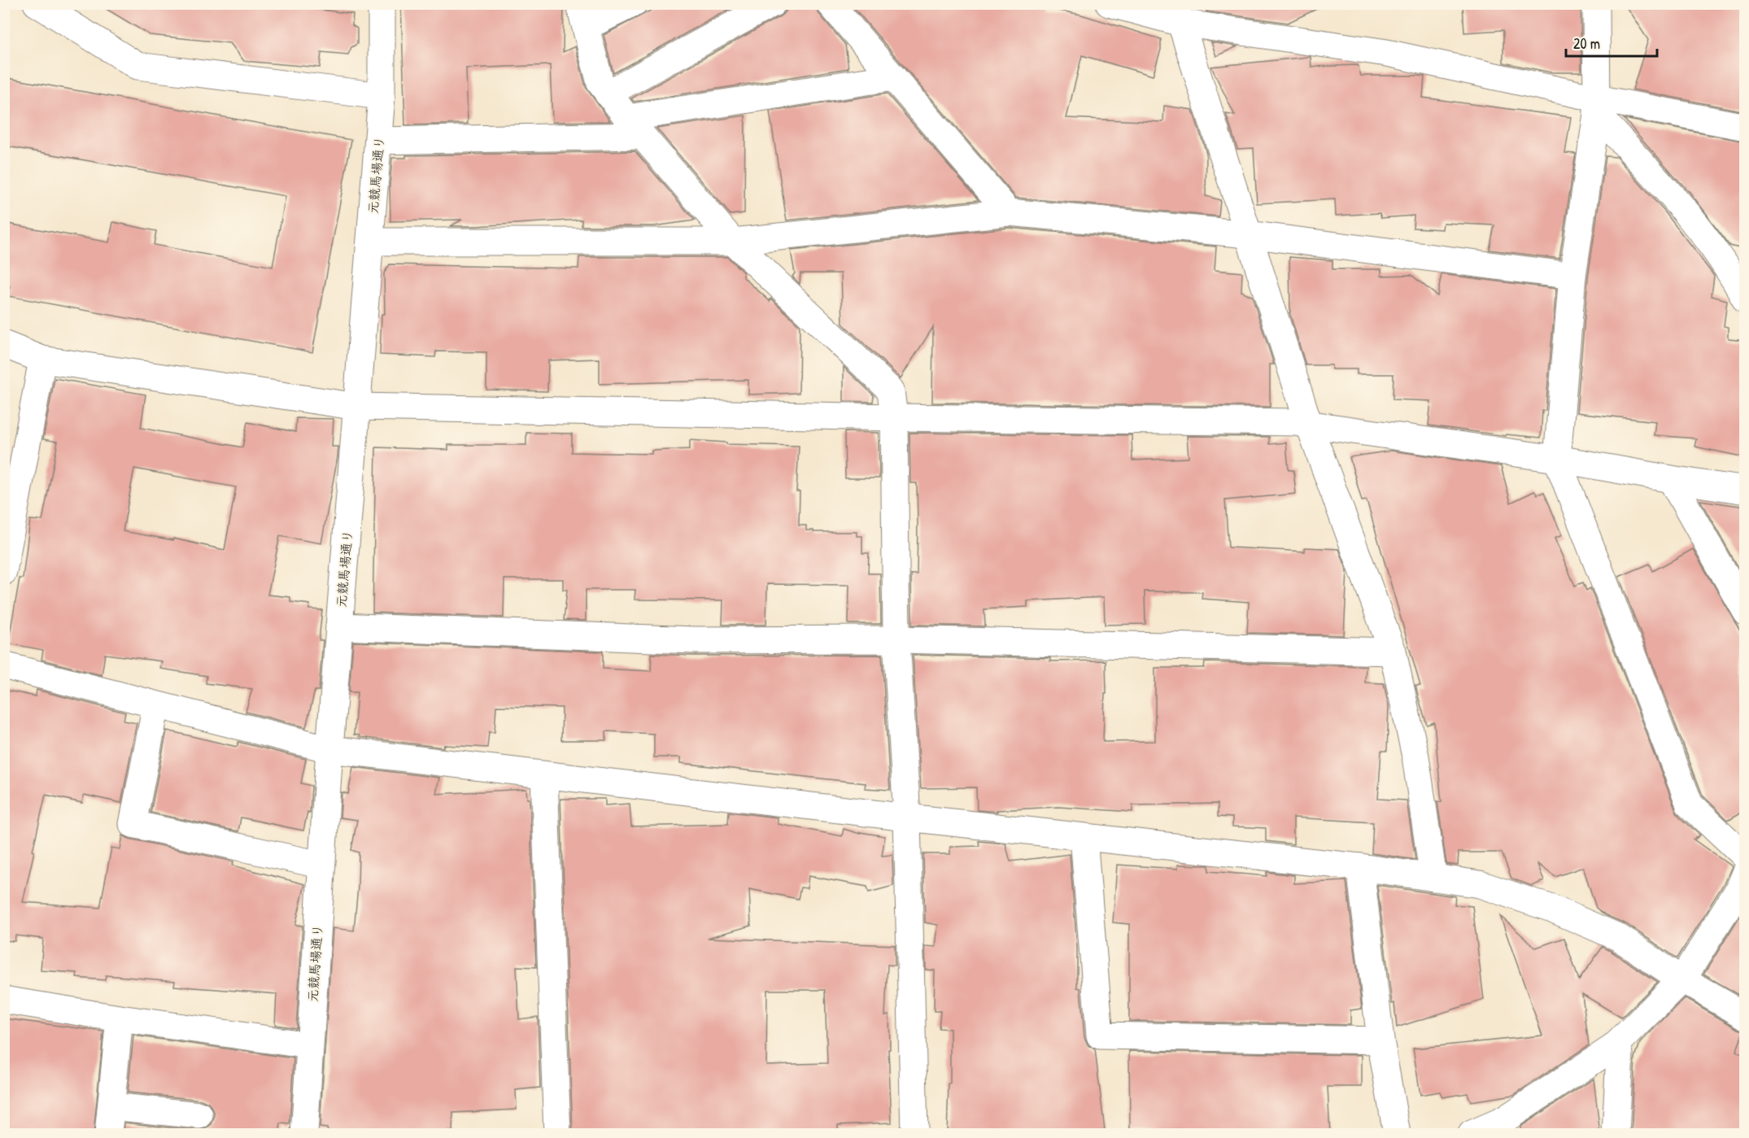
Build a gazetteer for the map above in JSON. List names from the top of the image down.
{
  "streets": {
    "street": ["元競馬場通り"]
  },
  "scale_bar": "20 m"
}
